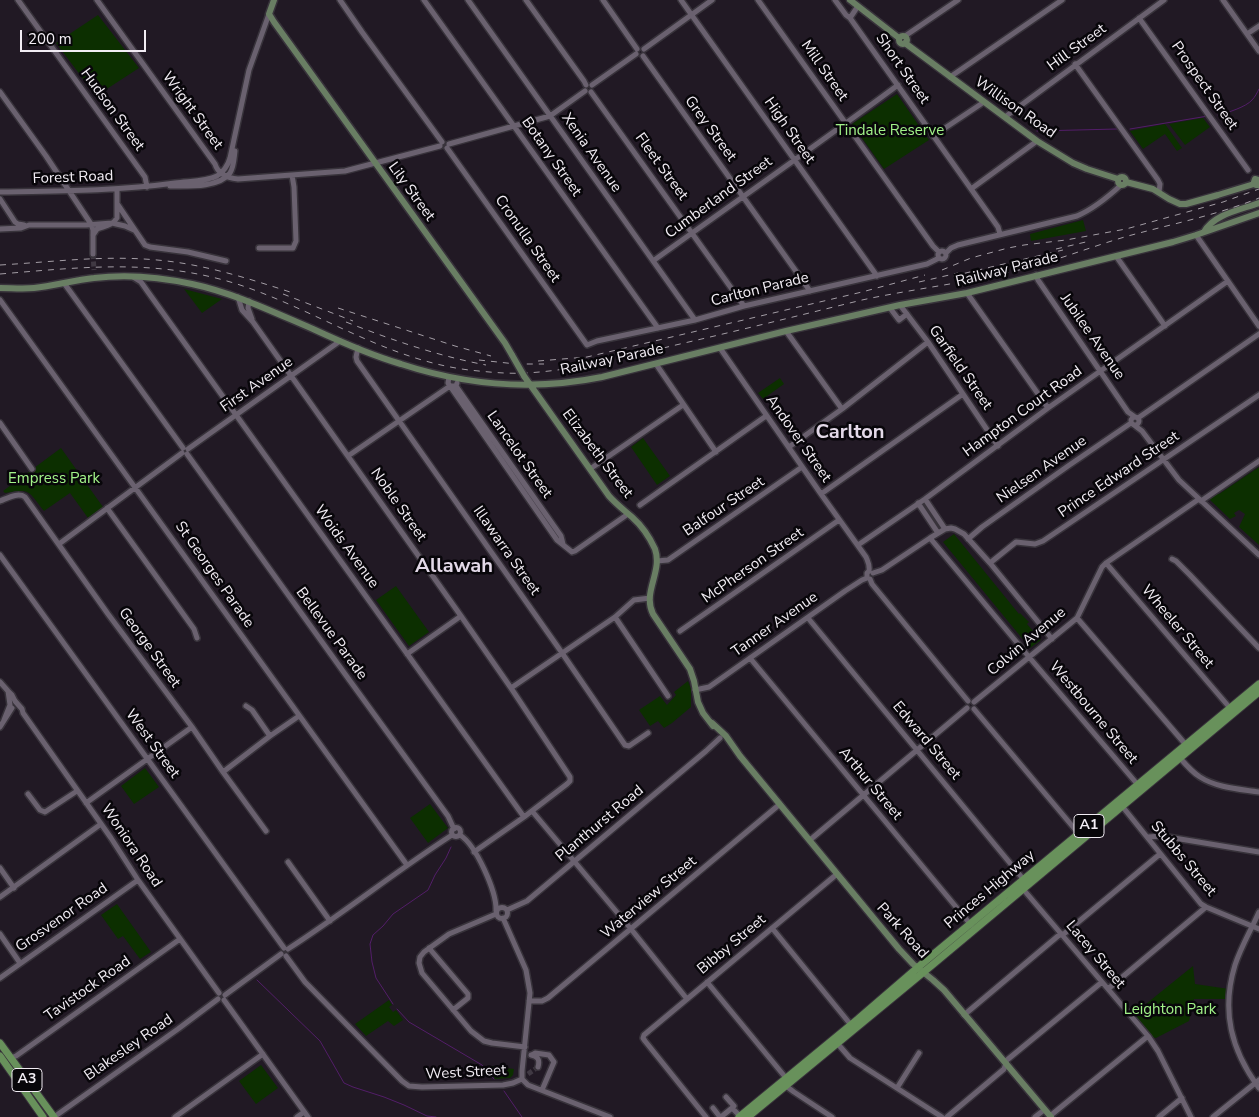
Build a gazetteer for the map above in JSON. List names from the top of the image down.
{
  "streets": {
    "highway": ["A1", "Princes Highway", "A3"],
    "main road": [
      "Willison Road",
      "Lily Street",
      "Railway Parade",
      "Elizabeth Street",
      "Park Road"
    ],
    "street": [
      "Hill Street",
      "Short Street",
      "Mill Street",
      "Prospect Street",
      "Hudson Street",
      "Wright Street",
      "Grey Street",
      "High Street",
      "Xenia Avenue",
      "Botany Street",
      "Fleet Street",
      "Forest Road",
      "Cumberland Street",
      "Cronulla Street",
      "Carlton Parade",
      "Jubilee Avenue",
      "Garfield Street",
      "First Avenue",
      "Hampton Court Road",
      "Andover Street",
      "Lancelot Street",
      "Nielsen Avenue",
      "Prince Edward Street",
      "Noble Street",
      "Balfour Street",
      "Woids Avenue",
      "Illawarra Street",
      "McPherson Street",
      "St Georges Parade",
      "Tanner Avenue",
      "Wheeler Street",
      "Bellevue Parade",
      "Colvin Avenue",
      "George Street",
      "Westbourne Street",
      "Edward Street",
      "West Street",
      "Arthur Street",
      "Planthurst Road",
      "Woniora Road",
      "Stubbs Street",
      "Waterview Street",
      "Grosvenor Road",
      "Bibby Street",
      "Lacey Street",
      "Tavistock Road",
      "Blakesley Road"
    ]
  },
  "crossings": [
    ["Hill Street", "Prospect Street"],
    ["Hill Street", "Willison Road"],
    ["Short Street", "Cumberland Street"],
    ["Mill Street", "Cumberland Street"],
    ["Mill Street", "Carlton Parade"],
    ["Hudson Street", "Forest Road"],
    ["Wright Street", "Forest Road"],
    ["Grey Street", "Cumberland Street"],
    ["Grey Street", "Carlton Parade"],
    ["High Street", "Cumberland Street"],
    ["High Street", "Carlton Parade"],
    ["Xenia Avenue", "Cumberland Street"],
    ["Xenia Avenue", "Carlton Parade"],
    ["Botany Street", "Carlton Parade"],
    ["Fleet Street", "Cumberland Street"],
    ["Fleet Street", "Carlton Parade"],
    ["Lily Street", "Railway Parade"],
    ["Lily Street", "Elizabeth Street"],
    ["Cronulla Street", "Carlton Parade"],
    ["Railway Parade", "Jubilee Avenue"],
    ["Railway Parade", "Garfield Street"],
    ["Railway Parade", "First Avenue"],
    ["Railway Parade", "Andover Street"],
    ["Railway Parade", "Elizabeth Street"],
    ["Railway Parade", "Lancelot Street"],
    ["Railway Parade", "Noble Street"],
    ["Railway Parade", "Woids Avenue"],
    ["Railway Parade", "Illawarra Street"],
    ["Railway Parade", "Bellevue Parade"],
    ["Jubilee Avenue", "Hampton Court Road"],
    ["Jubilee Avenue", "Nielsen Avenue"],
    ["Garfield Street", "Hampton Court Road"],
    ["First Avenue", "Noble Street"],
    ["First Avenue", "Woids Avenue"],
    ["First Avenue", "St Georges Parade"],
    ["First Avenue", "Bellevue Parade"],
    ["First Avenue", "George Street"],
    ["Hampton Court Road", "Andover Street"],
    ["Andover Street", "Balfour Street"],
    ["Andover Street", "McPherson Street"],
    ["Elizabeth Street", "Lancelot Street"],
    ["Elizabeth Street", "Balfour Street"],
    ["Tanner Avenue", "Edward Street"],
    ["Tanner Avenue", "Arthur Street"],
    ["Tanner Avenue", "Park Road"],
    ["Wheeler Street", "Colvin Avenue"],
    ["Wheeler Street", "Princes Highway"],
    ["Colvin Avenue", "Westbourne Street"],
    ["Westbourne Street", "Princes Highway"],
    ["Edward Street", "Princes Highway"],
    ["West Street", "Blakesley Road"],
    ["Arthur Street", "Princes Highway"],
    ["Planthurst Road", "Park Road"],
    ["Woniora Road", "Grosvenor Road"],
    ["Woniora Road", "Tavistock Road"],
    ["Woniora Road", "Blakesley Road"],
    ["Stubbs Street", "Princes Highway"],
    ["Princes Highway", "Park Road"],
    ["Princes Highway", "Lacey Street"],
    ["Waterview Street", "Park Road"],
    ["Park Road", "Bibby Street"],
    ["Tavistock Road", "A3"],
    ["Blakesley Road", "A3"]
  ],
  "districts": ["Carlton", "Allawah"],
  "parks": ["Tindale Reserve", "Empress Park", "Leighton Park"],
  "scale_bar": "200 m"
}
